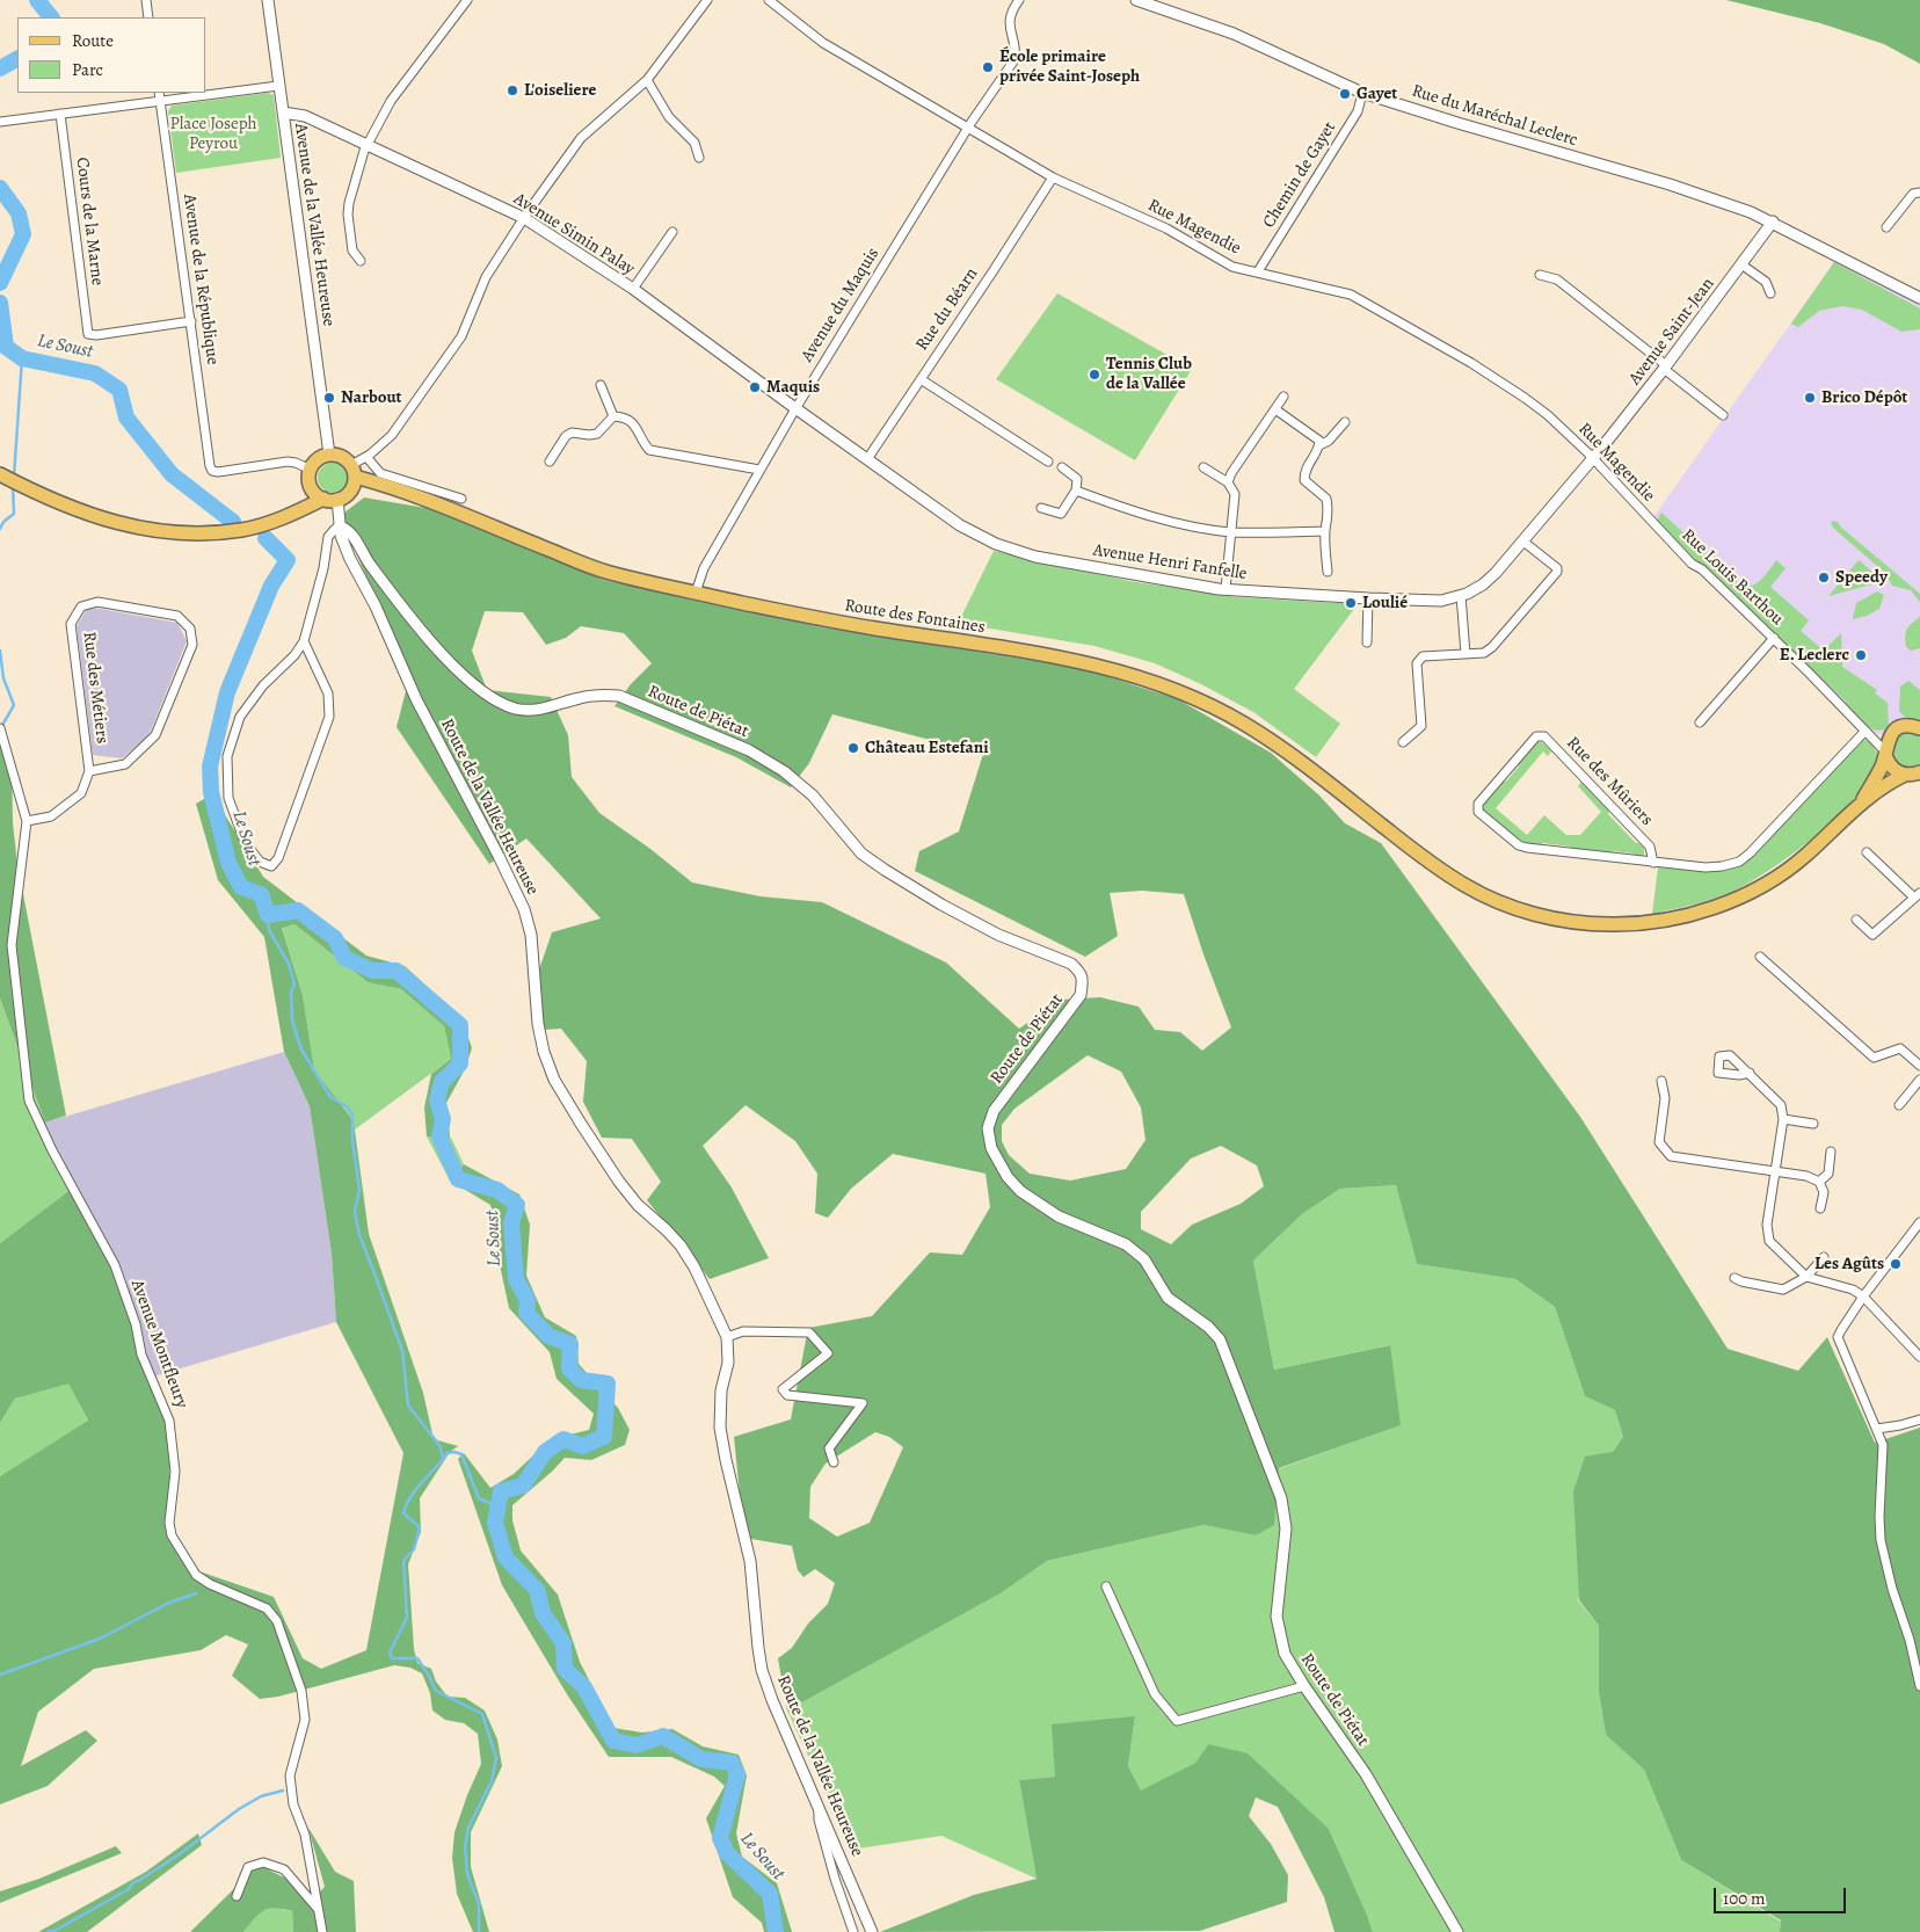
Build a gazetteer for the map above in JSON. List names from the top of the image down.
{
  "streets": {
    "main road": ["Route des Fontaines"],
    "street": [
      "Rue du Maréchal Leclerc",
      "Chemin de Gayet",
      "Cours de la Marne",
      "Avenue de la Vallée Heureuse",
      "Rue Magendie",
      "Avenue Simin Palay",
      "Avenue de la République",
      "Avenue du Maquis",
      "Rue du Béarn",
      "Avenue Saint-Jean",
      "Avenue Henri Fanfelle",
      "Rue Louis Barthou",
      "Rue des Métiers",
      "Route de Piétat",
      "Rue des Mûriers",
      "Route de la Vallée Heureuse",
      "Avenue Montfleury"
    ]
  },
  "crossings": [
    ["Rue du Maréchal Leclerc", "Chemin de Gayet"],
    ["Rue du Maréchal Leclerc", "Avenue Saint-Jean"],
    ["Chemin de Gayet", "Rue Magendie"],
    ["Cours de la Marne", "Avenue de la République"],
    ["Avenue de la Vallée Heureuse", "Avenue Simin Palay"],
    ["Avenue de la Vallée Heureuse", "Avenue de la République"],
    ["Avenue de la Vallée Heureuse", "Route des Fontaines"],
    ["Avenue de la Vallée Heureuse", "Route de la Vallée Heureuse"],
    ["Rue Magendie", "Avenue du Maquis"],
    ["Rue Magendie", "Rue du Béarn"],
    ["Rue Magendie", "Avenue Saint-Jean"],
    ["Rue Magendie", "Avenue Henri Fanfelle"],
    ["Rue Magendie", "Rue Louis Barthou"],
    ["Avenue Simin Palay", "Avenue du Maquis"],
    ["Avenue Simin Palay", "Avenue Henri Fanfelle"],
    ["Avenue de la République", "Route des Fontaines"],
    ["Avenue de la République", "Route de la Vallée Heureuse"],
    ["Avenue du Maquis", "Avenue Henri Fanfelle"],
    ["Avenue du Maquis", "Route des Fontaines"],
    ["Rue du Béarn", "Avenue Henri Fanfelle"],
    ["Avenue Saint-Jean", "Avenue Henri Fanfelle"],
    ["Rue Louis Barthou", "Rue des Mûriers"],
    ["Route des Fontaines", "Route de la Vallée Heureuse"],
    ["Route de Piétat", "Route de la Vallée Heureuse"]
  ],
  "water": ["Le Soust"],
  "parks": ["Place Joseph Peyrou"],
  "places": [
    "École primaire privée Saint-Joseph",
    "L'oiseliere",
    "Gayet",
    "Tennis Club de la Vallée",
    "Maquis",
    "Narbout",
    "Brico Dépôt",
    "Speedy",
    "Loulié",
    "E. Leclerc",
    "Château Estefani",
    "Les Agûts"
  ],
  "legend": ["Route", "Parc"],
  "scale_bar": "100 m"
}
